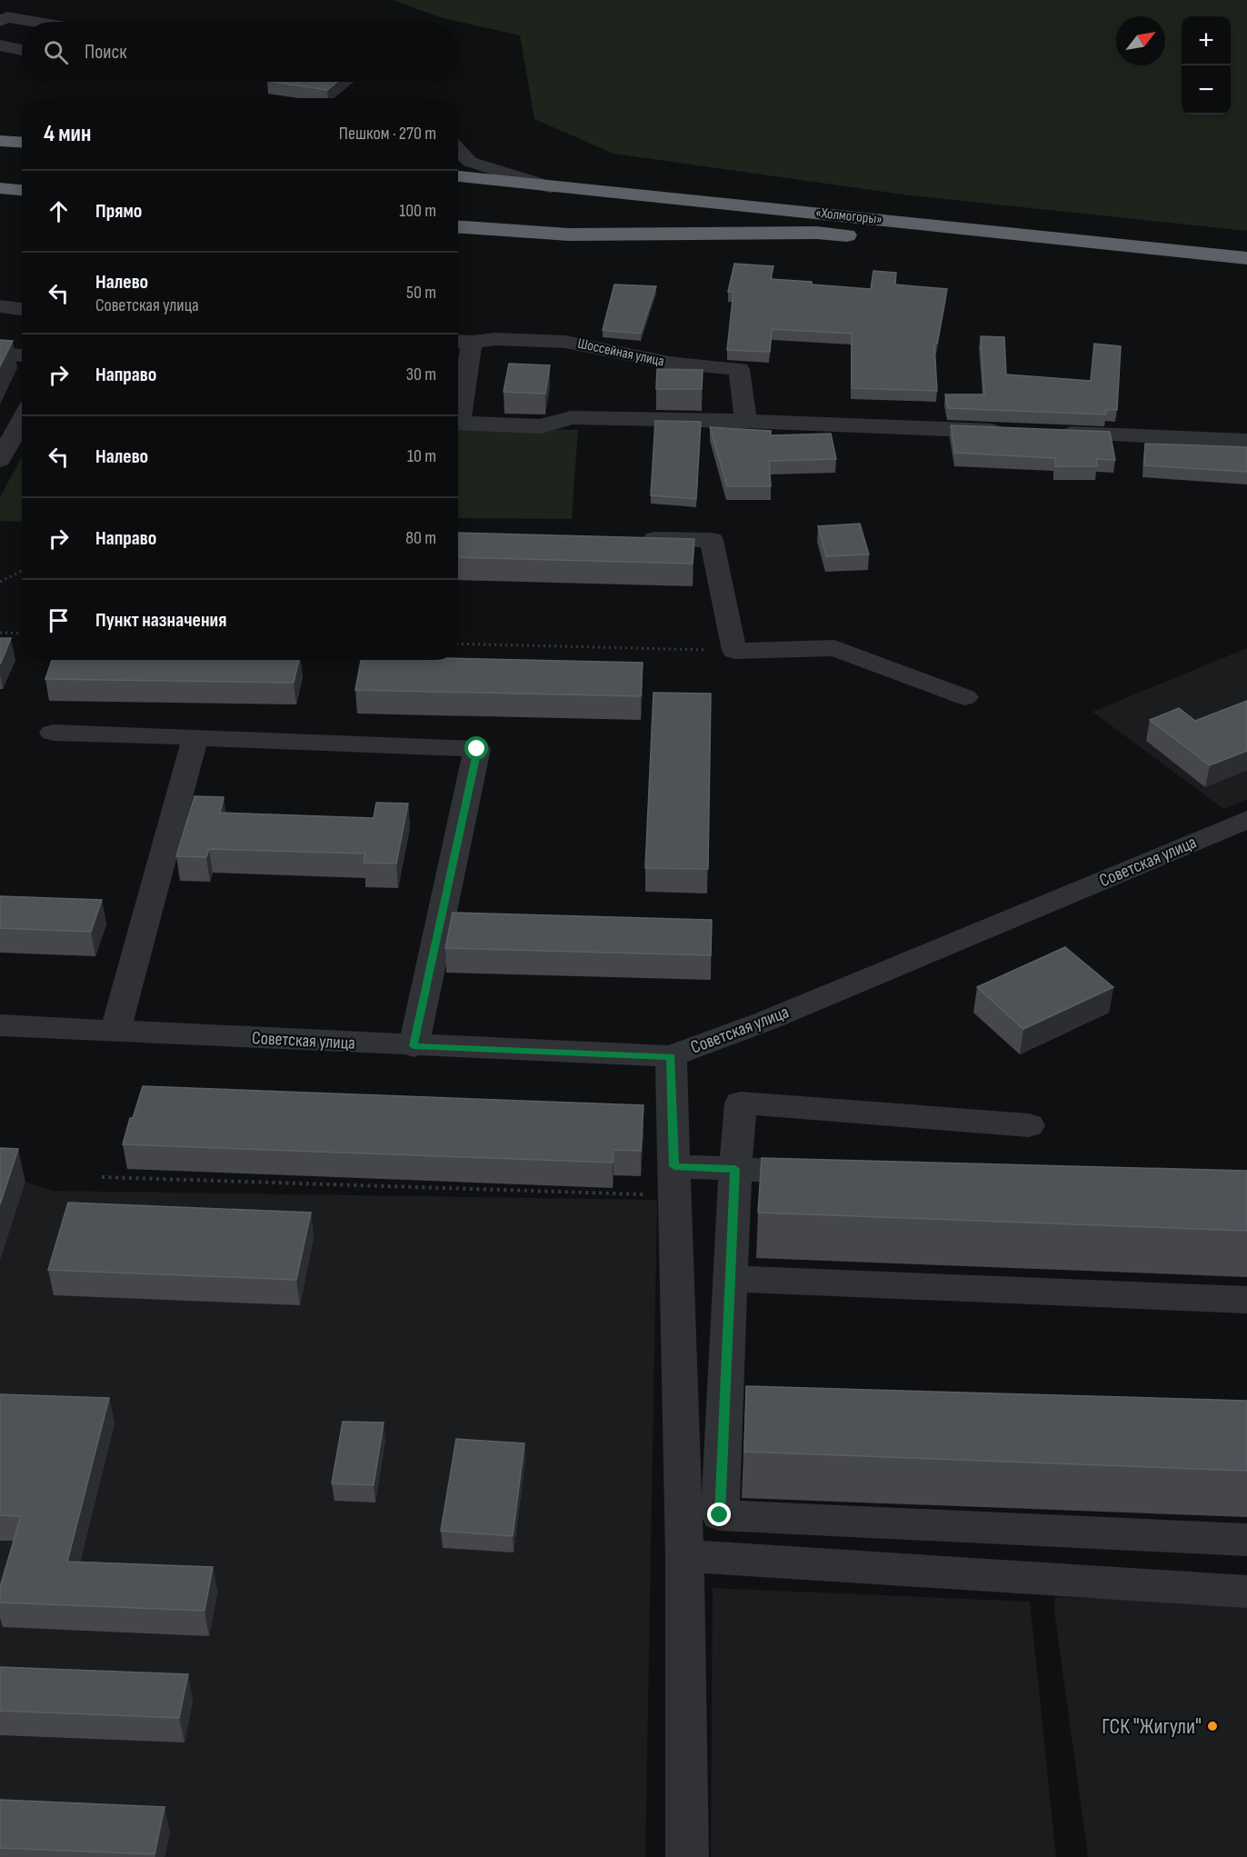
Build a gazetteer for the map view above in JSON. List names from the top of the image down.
{
  "streets": {
    "highway": ["«Холмогоры»"],
    "street": ["Шоссейная улица", "Советская улица"]
  },
  "places": ["ГСК \"Жигули\""],
  "north": "top right",
  "page": {
    "map_buttons": ["+", "−"],
    "search": "Поиск",
    "heading": ["4 мин", "Пешком · 270 m"],
    "list": [
      ["Прямо", "100 m"],
      ["Налево", "Советская улица", "50 m"],
      ["Направо", "30 m"],
      ["Налево", "10 m"],
      ["Направо", "80 m"],
      "Пункт назначения"
    ]
  }
}
